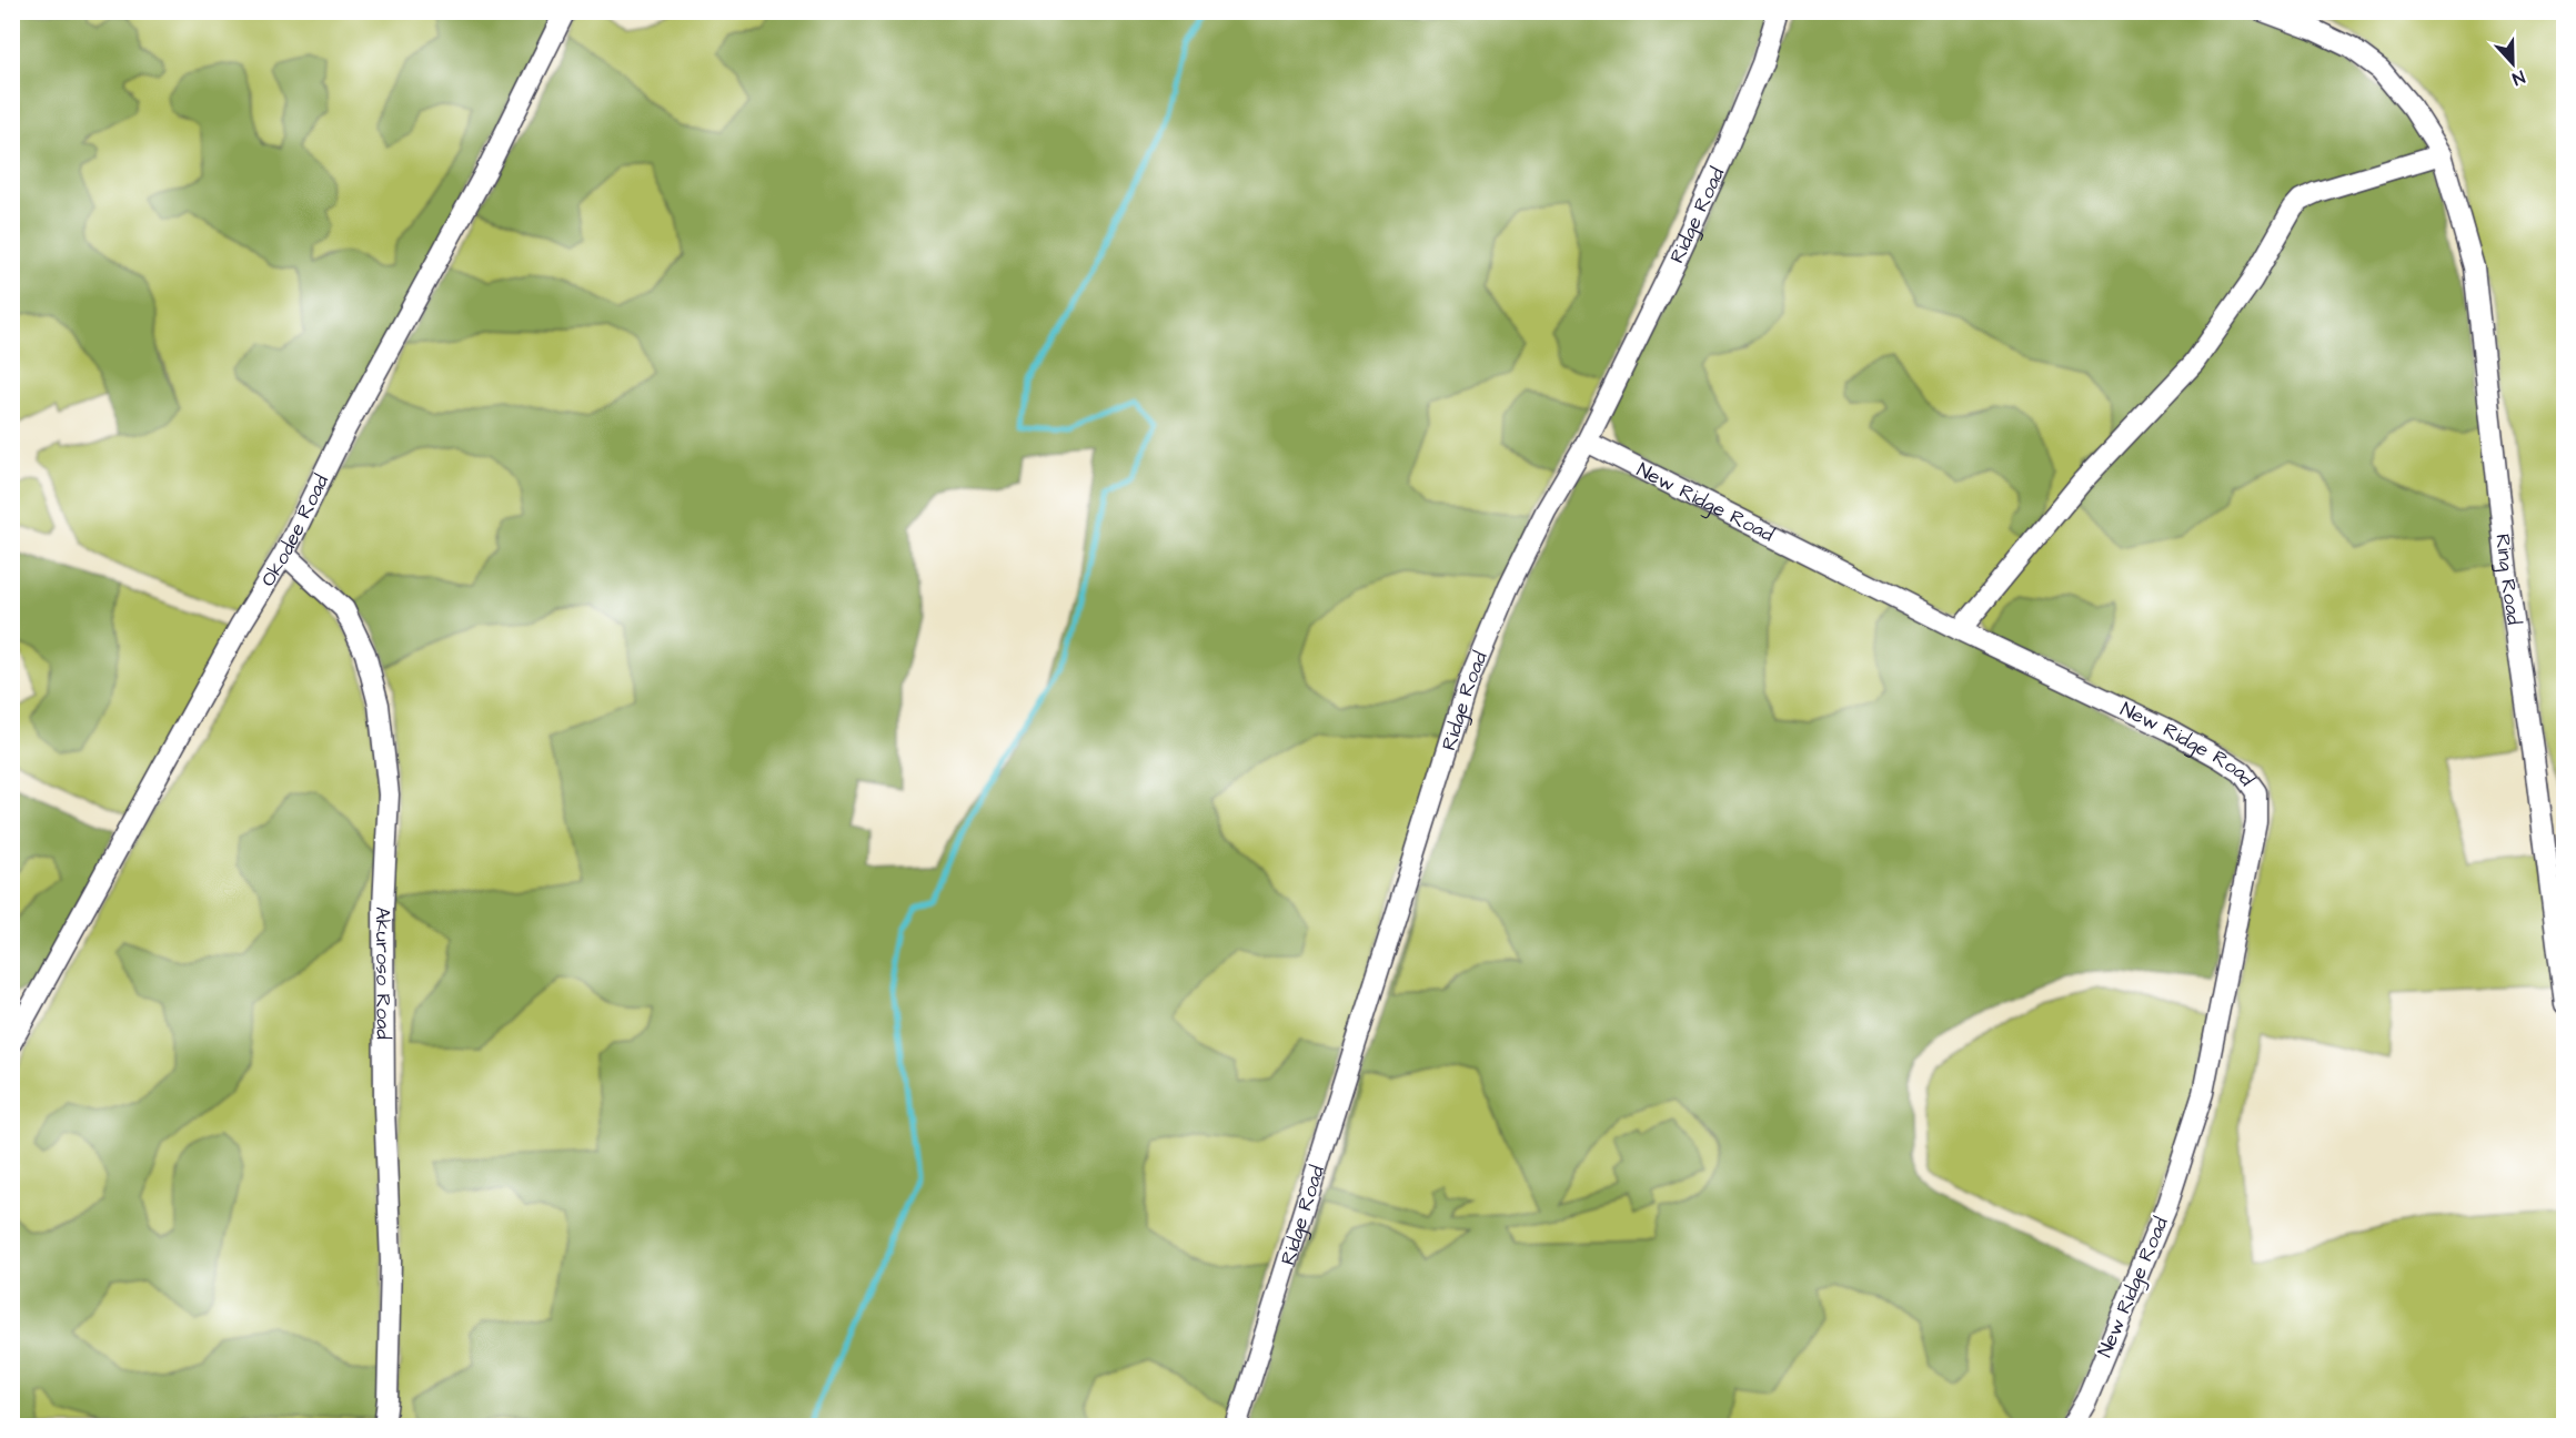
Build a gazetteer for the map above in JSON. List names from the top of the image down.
{
  "streets": {
    "street": [
      "Ridge Road",
      "New Ridge Road",
      "Okodee Road",
      "Ring Road",
      "Akuroso Road"
    ]
  },
  "crossings": [
    ["Ridge Road", "New Ridge Road"],
    ["Okodee Road", "Akuroso Road"]
  ],
  "north": "bottom"
}
